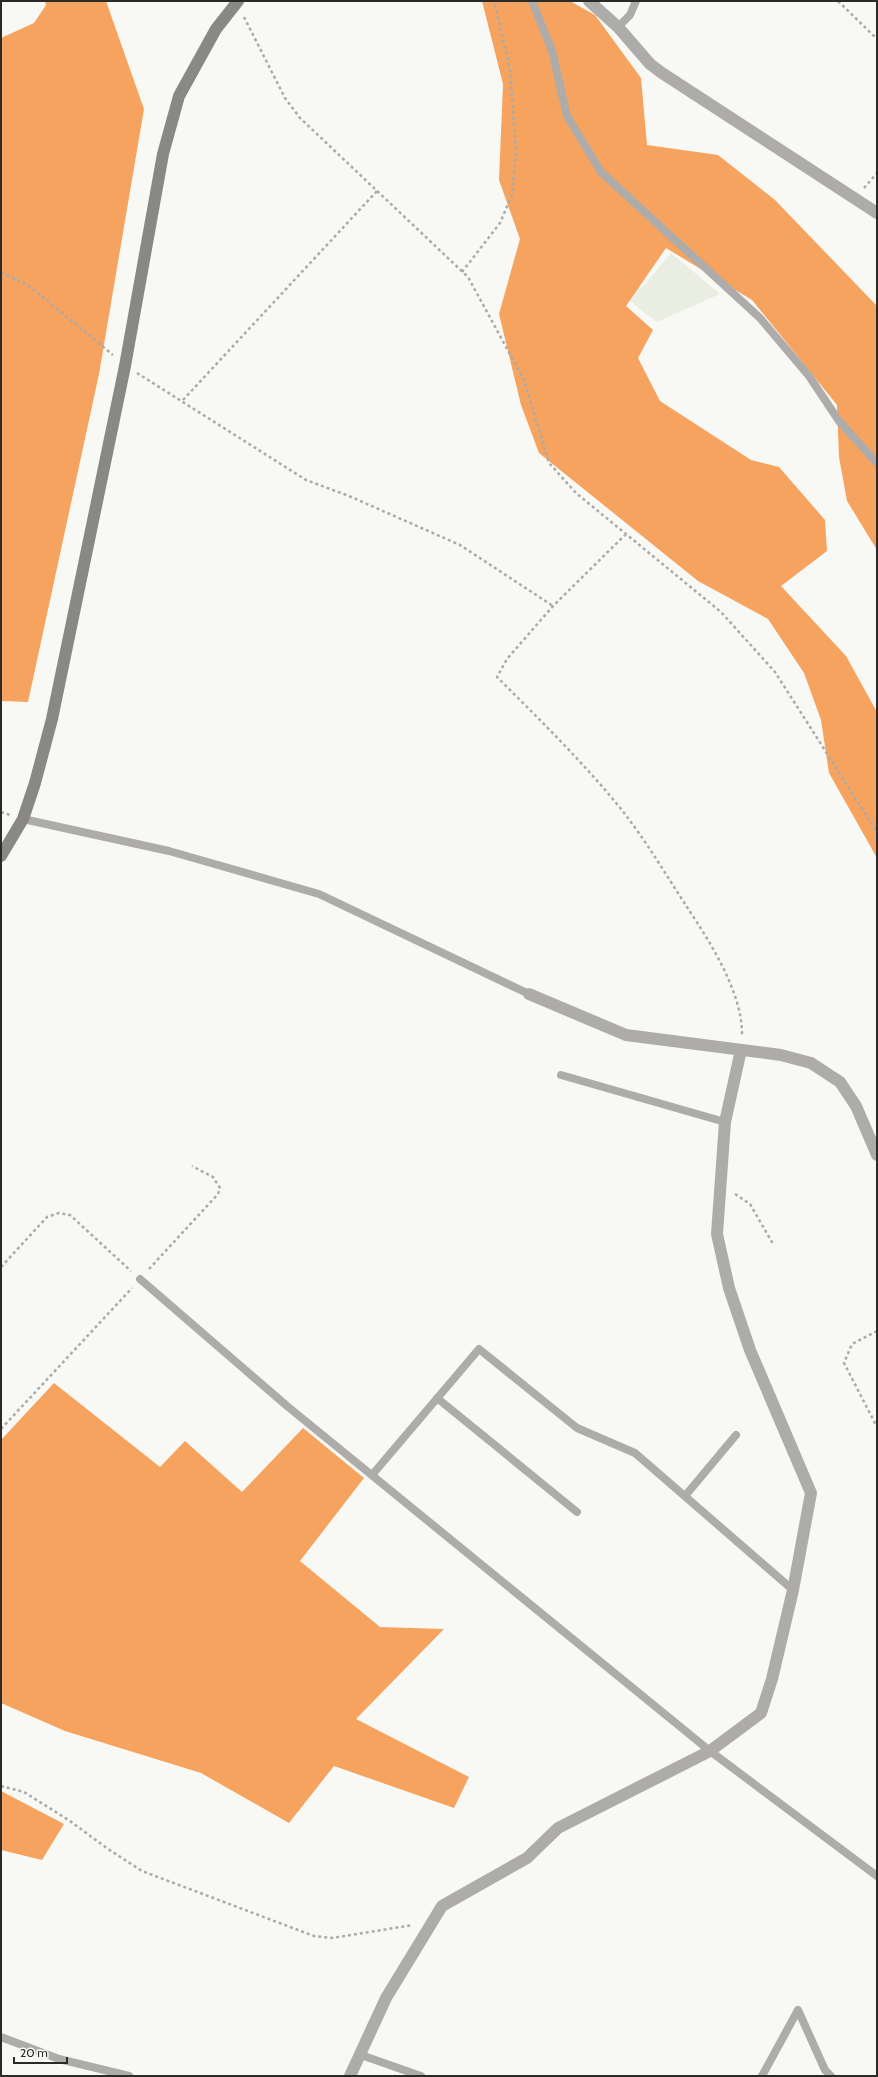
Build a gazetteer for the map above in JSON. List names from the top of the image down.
{
  "scale_bar": "20 m"
}
